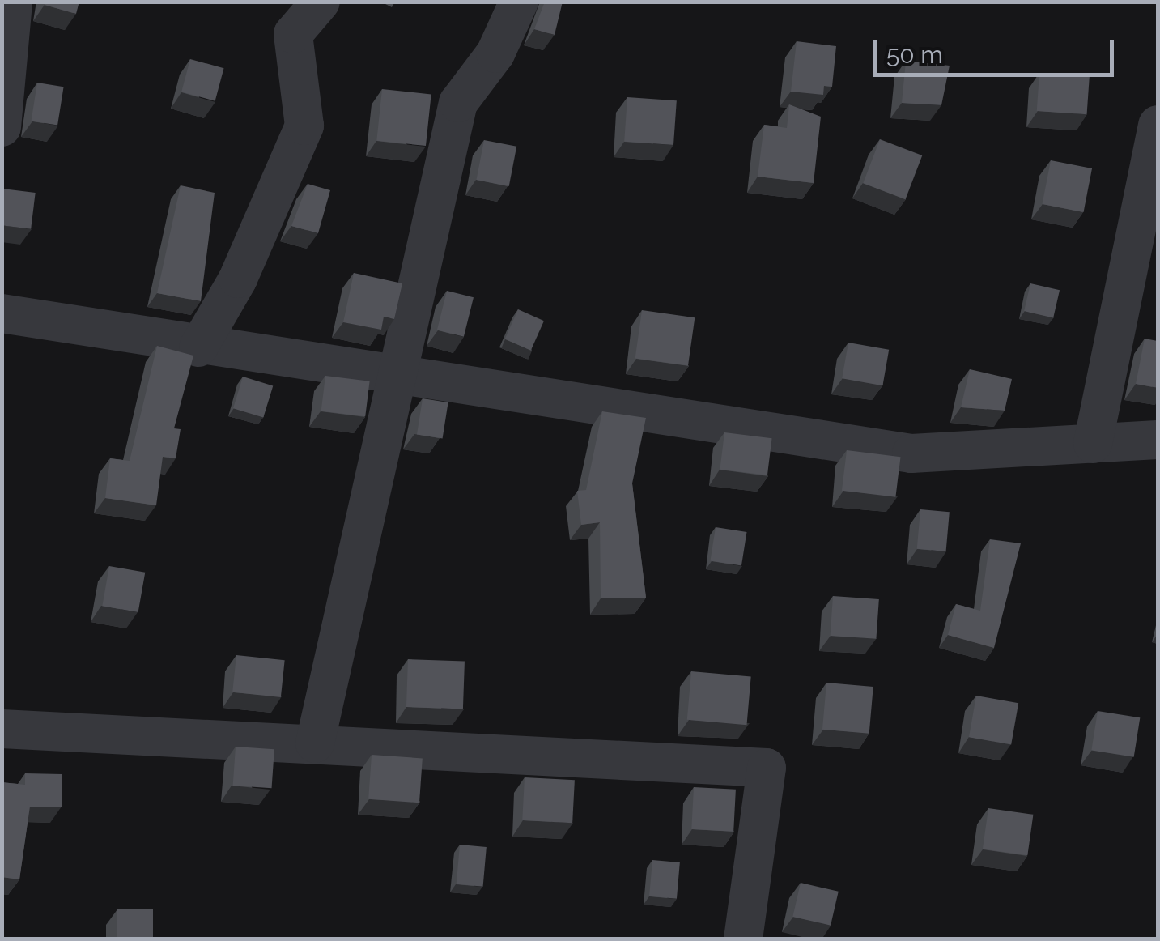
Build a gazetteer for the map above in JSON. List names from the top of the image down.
{
  "scale_bar": "50 m"
}
